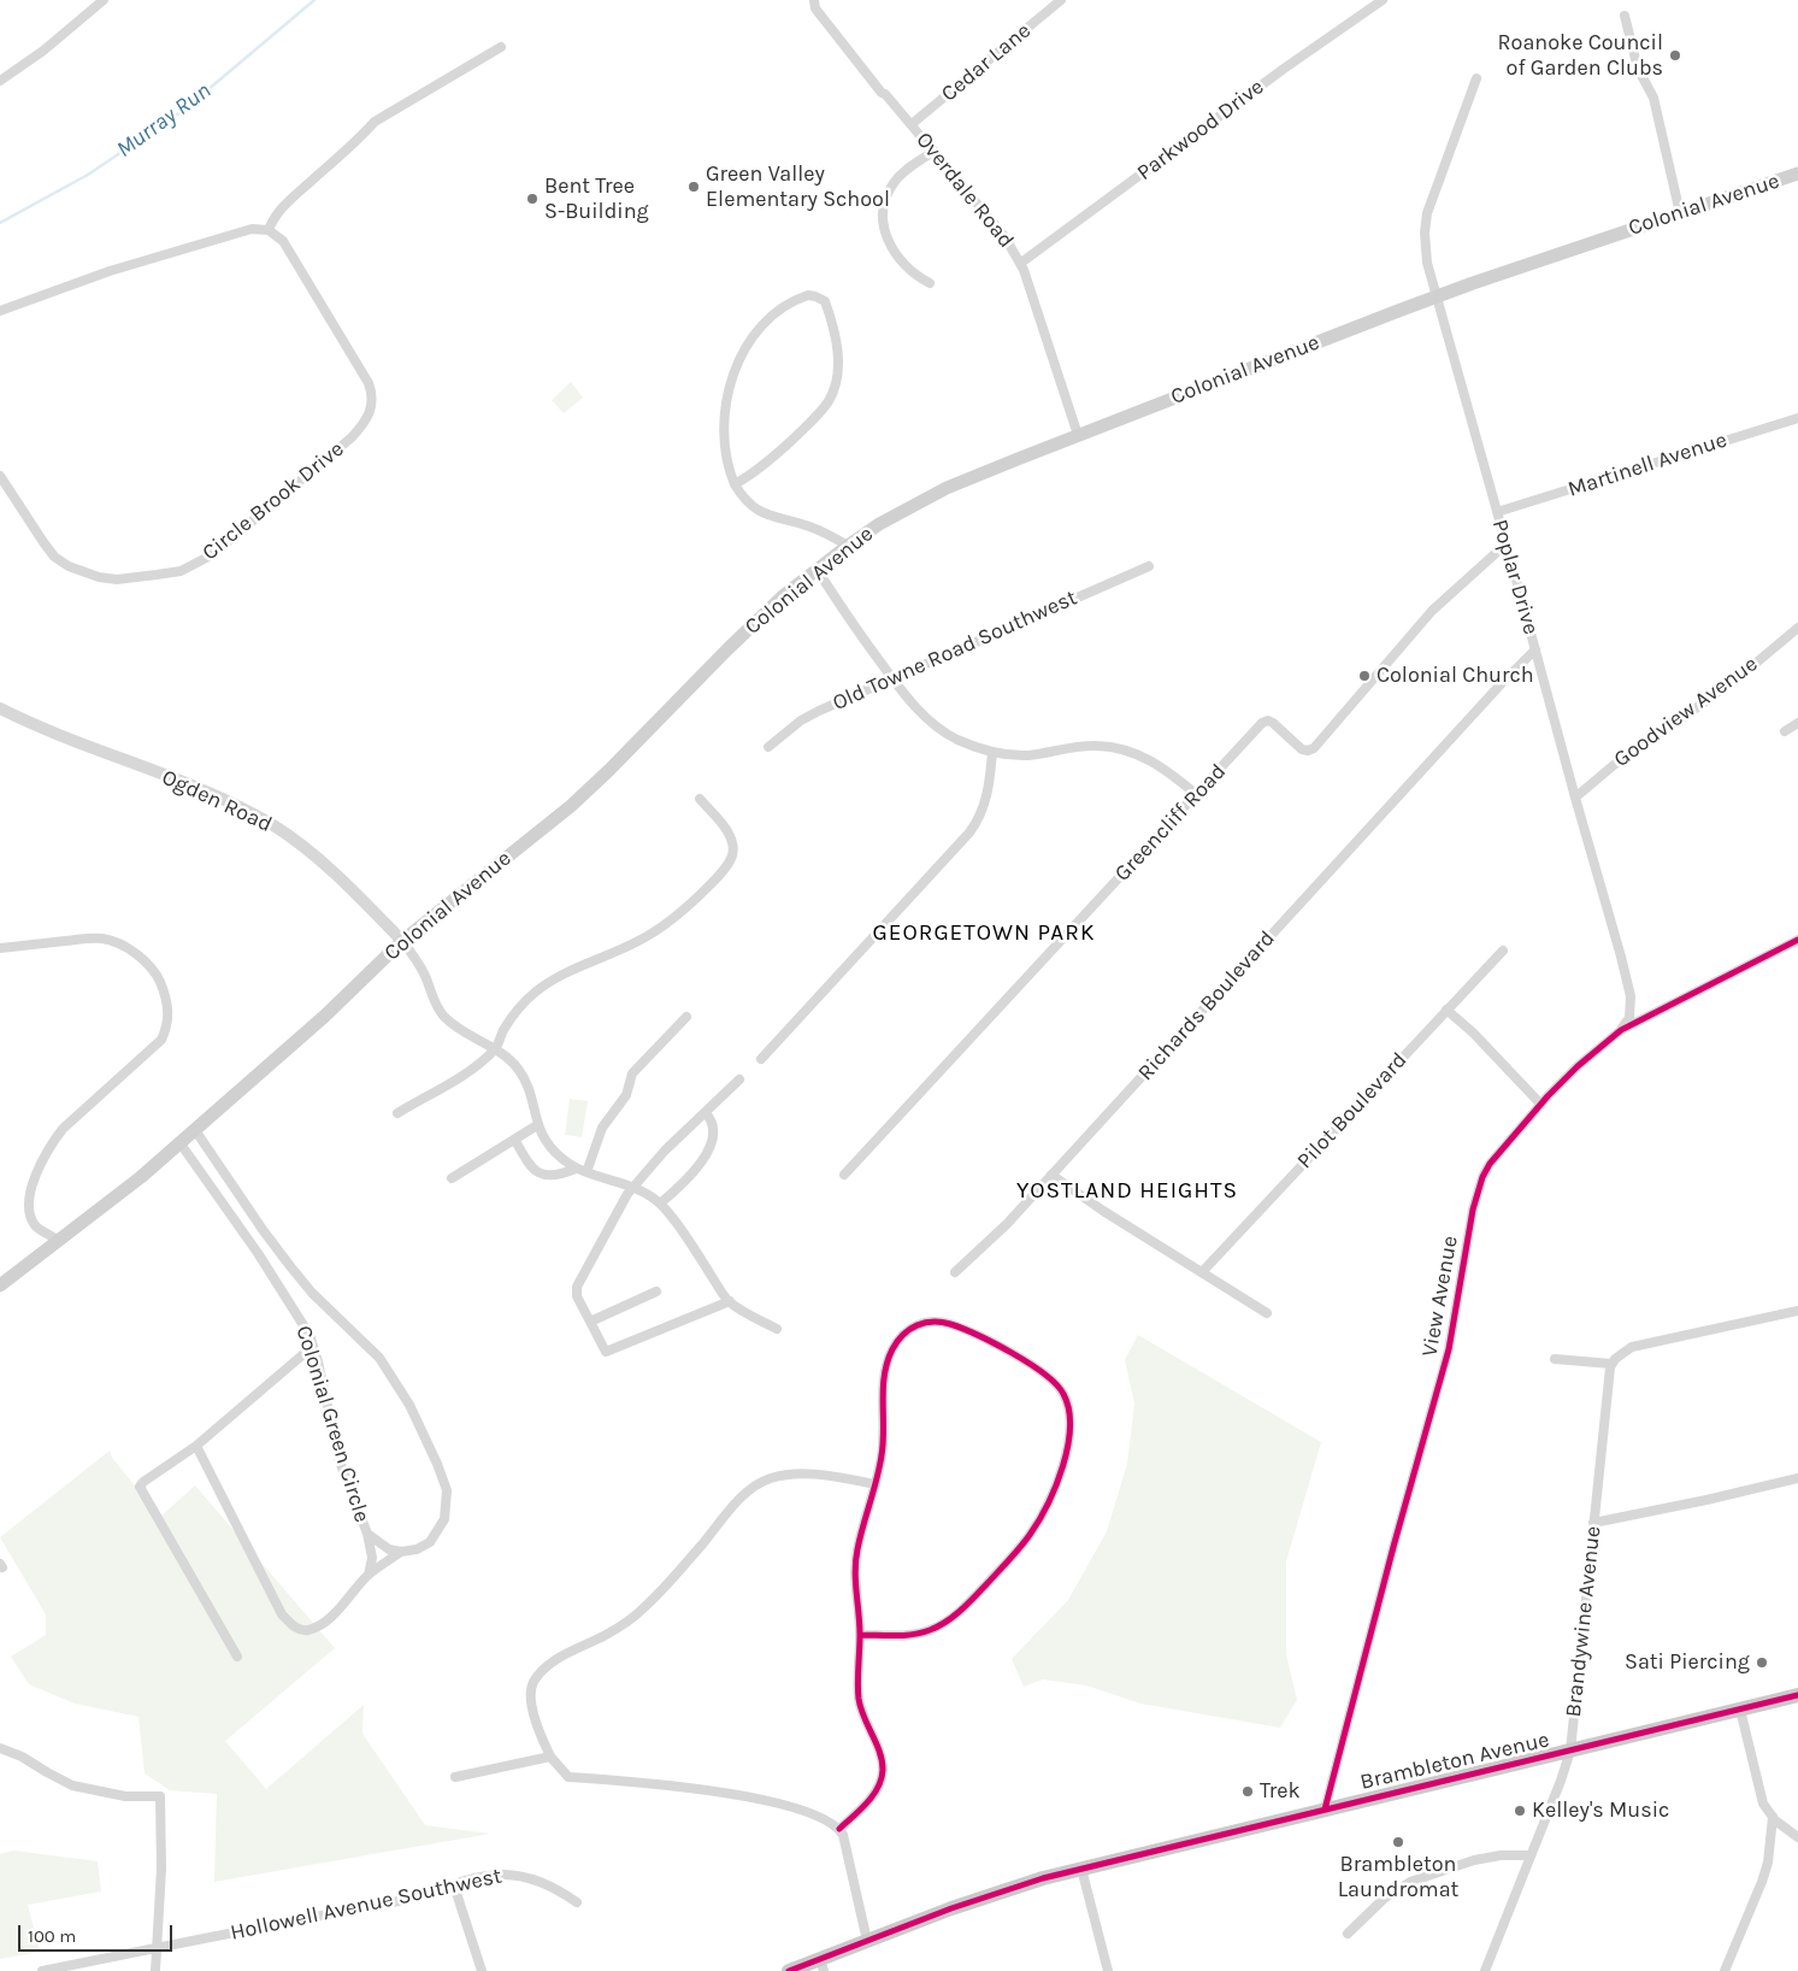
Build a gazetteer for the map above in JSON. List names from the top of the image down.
{
  "streets": {
    "main road": ["Colonial Avenue", "Brambleton Avenue"],
    "street": [
      "Cedar Lane",
      "Parkwood Drive",
      "Overdale Road",
      "Martinell Avenue",
      "Circle Brook Drive",
      "Poplar Drive",
      "Old Towne Road Southwest",
      "Goodview Avenue",
      "Ogden Road",
      "Greencliff Road",
      "Richards Boulevard",
      "Pilot Boulevard",
      "View Avenue",
      "Colonial Green Circle",
      "Brandywine Avenue",
      "Hollowell Avenue Southwest"
    ]
  },
  "crossings": [
    ["Cedar Lane", "Overdale Road"],
    ["Parkwood Drive", "Overdale Road"],
    ["Overdale Road", "Colonial Avenue"],
    ["Colonial Avenue", "Poplar Drive"],
    ["Colonial Avenue", "Ogden Road"],
    ["Colonial Avenue", "Colonial Green Circle"],
    ["Martinell Avenue", "Poplar Drive"],
    ["Poplar Drive", "Goodview Avenue"],
    ["Poplar Drive", "Greencliff Road"],
    ["Poplar Drive", "Richards Boulevard"],
    ["Poplar Drive", "View Avenue"],
    ["View Avenue", "Brambleton Avenue"],
    ["Brandywine Avenue", "Brambleton Avenue"]
  ],
  "districts": ["GEORGETOWN PARK", "YOSTLAND HEIGHTS"],
  "water": ["Murray Run"],
  "places": [
    "Roanoke Council of Garden Clubs",
    "Green Valley Elementary School",
    "Bent Tree S-Building",
    "Colonial Church",
    "Sati Piercing",
    "Trek",
    "Kelley's Music",
    "Brambleton Laundromat"
  ],
  "scale_bar": "100 m"
}
